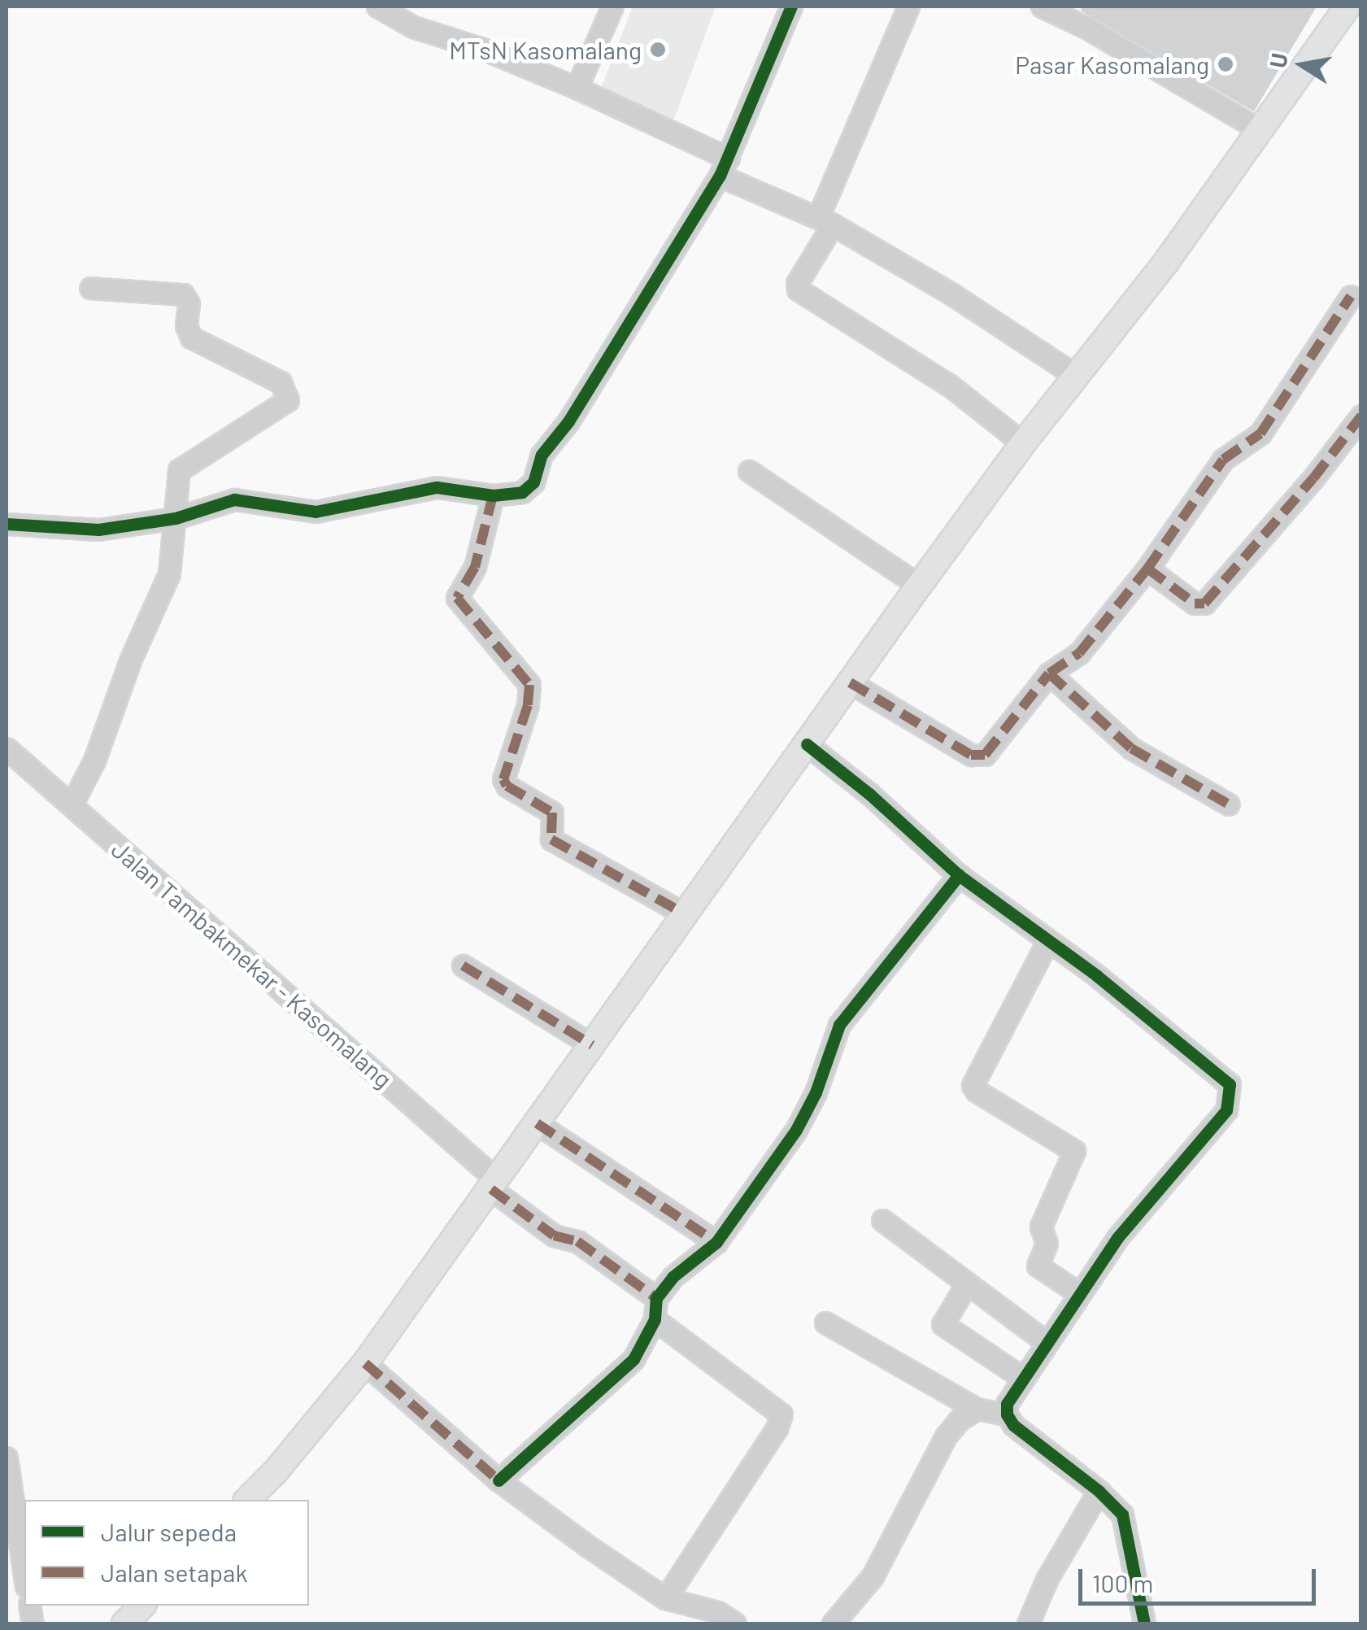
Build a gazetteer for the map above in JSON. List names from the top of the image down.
{
  "streets": {
    "street": ["Jalan Tambakmekar - Kasomalang"]
  },
  "places": ["MTsN Kasomalang", "Pasar Kasomalang"],
  "legend": ["Jalur sepeda", "Jalan setapak"],
  "scale_bar": "100 m",
  "north": "left"
}
